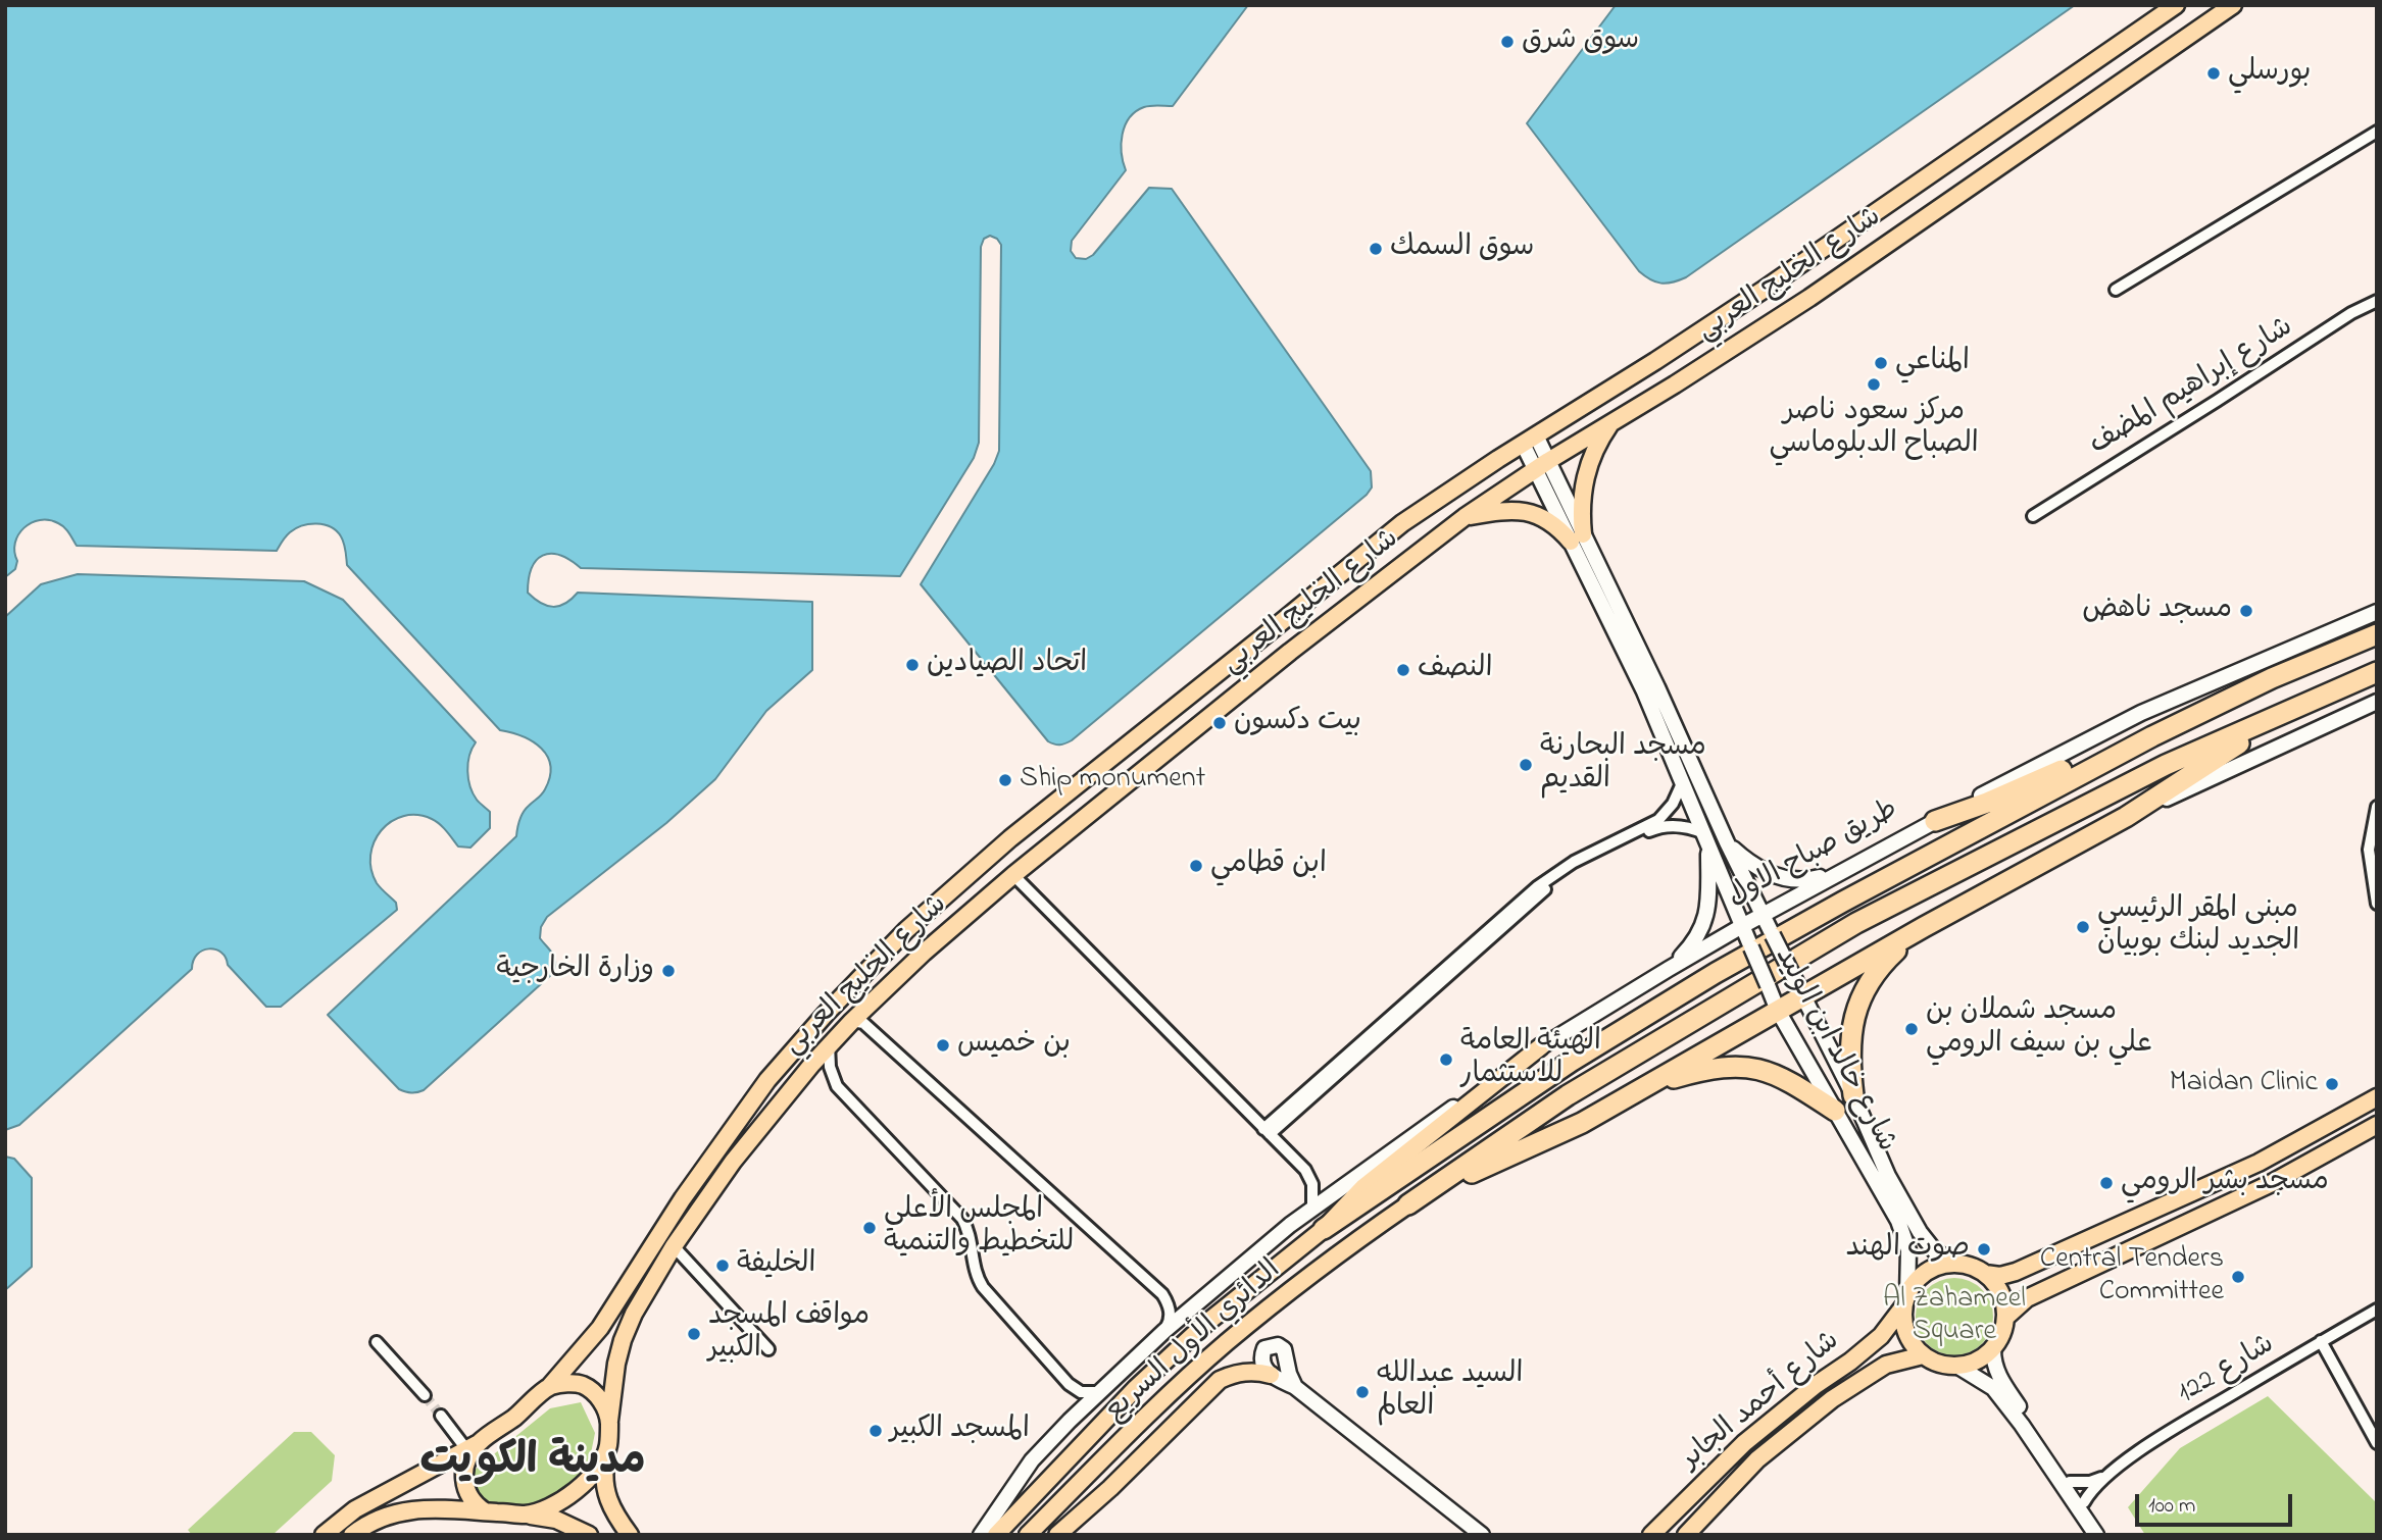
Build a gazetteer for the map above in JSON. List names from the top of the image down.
{
  "streets": {
    "highway": ["طريق صباح الاول"],
    "main road": [
      "شارع الخليج العربي",
      "شارع خالد ابن الوليد",
      "الدائري الأول السريع",
      "شارع أحمد الجابر"
    ],
    "street": ["شارع إبراهيم المضف", "شارع 122"]
  },
  "crossings": [
    ["شارع الخليج العربي", "شارع خالد ابن الوليد"],
    ["طريق صباح الاول", "شارع خالد ابن الوليد"],
    ["طريق صباح الاول", "الدائري الأول السريع"],
    ["شارع خالد ابن الوليد", "شارع أحمد الجابر"]
  ],
  "districts": ["مدينة الكويت"],
  "parks": ["Al Zahameel Square"],
  "places": [
    "سوق شرق",
    "بورسلي",
    "سوق السمك",
    "المناعي",
    "مركز سعود ناصر الصباح الدبلوماسي",
    "مسجد ناهض",
    "اتحاد الصيادين",
    "النصف",
    "بيت دكسون",
    "مسجد البحارنة القديم",
    "Ship monument",
    "ابن قطامي",
    "مبنى المقر الرئيسي الجديد لبنك بوبيان",
    "وزارة الخارجية",
    "مسجد شملان بن علي بن سيف الرومي",
    "بن خميس",
    "الهيئة العامة للاستثمار",
    "Maidan Clinic",
    "مسجد بشر الرومي",
    "المجلس الأعلى للتخطيط والتنمية",
    "صوت الهند",
    "الخليفة",
    "Central Tenders Committee",
    "مواقف المسجد الكبير",
    "السيد عبدالله العالم",
    "المسجد الكبير"
  ],
  "scale_bar": "100 m"
}
